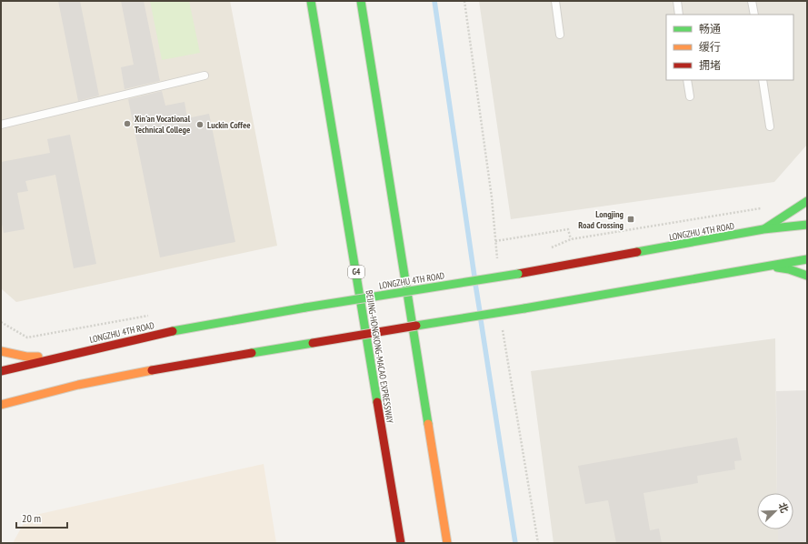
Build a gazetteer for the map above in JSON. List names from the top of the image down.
{
  "streets": {
    "main road": ["LONGZHU 4TH ROAD", "G4", "BEIJING-HONGKONG-MACAO EXPRESSWAY"]
  },
  "places": {
    "other": ["Xin'an Vocational Technical College", "Luckin Coffee"],
    "transit": ["Longjing Road Crossing"]
  },
  "legend": ["畅通", "缓行", "拥堵"],
  "scale_bar": "20 m",
  "north": "top right"
}
